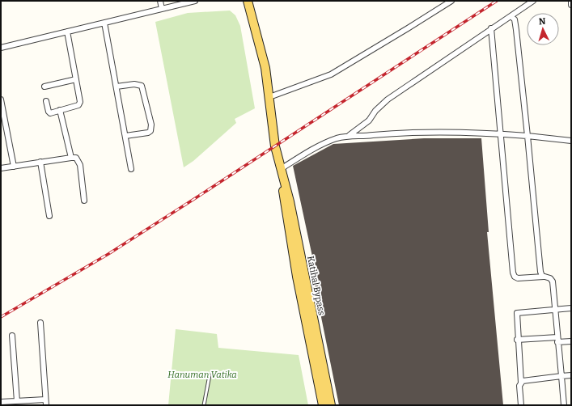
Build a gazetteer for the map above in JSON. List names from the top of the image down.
{
  "streets": {
    "main road": ["Katihal Bypass"]
  },
  "parks": ["Hanuman Vatika"],
  "north": "top"
}
